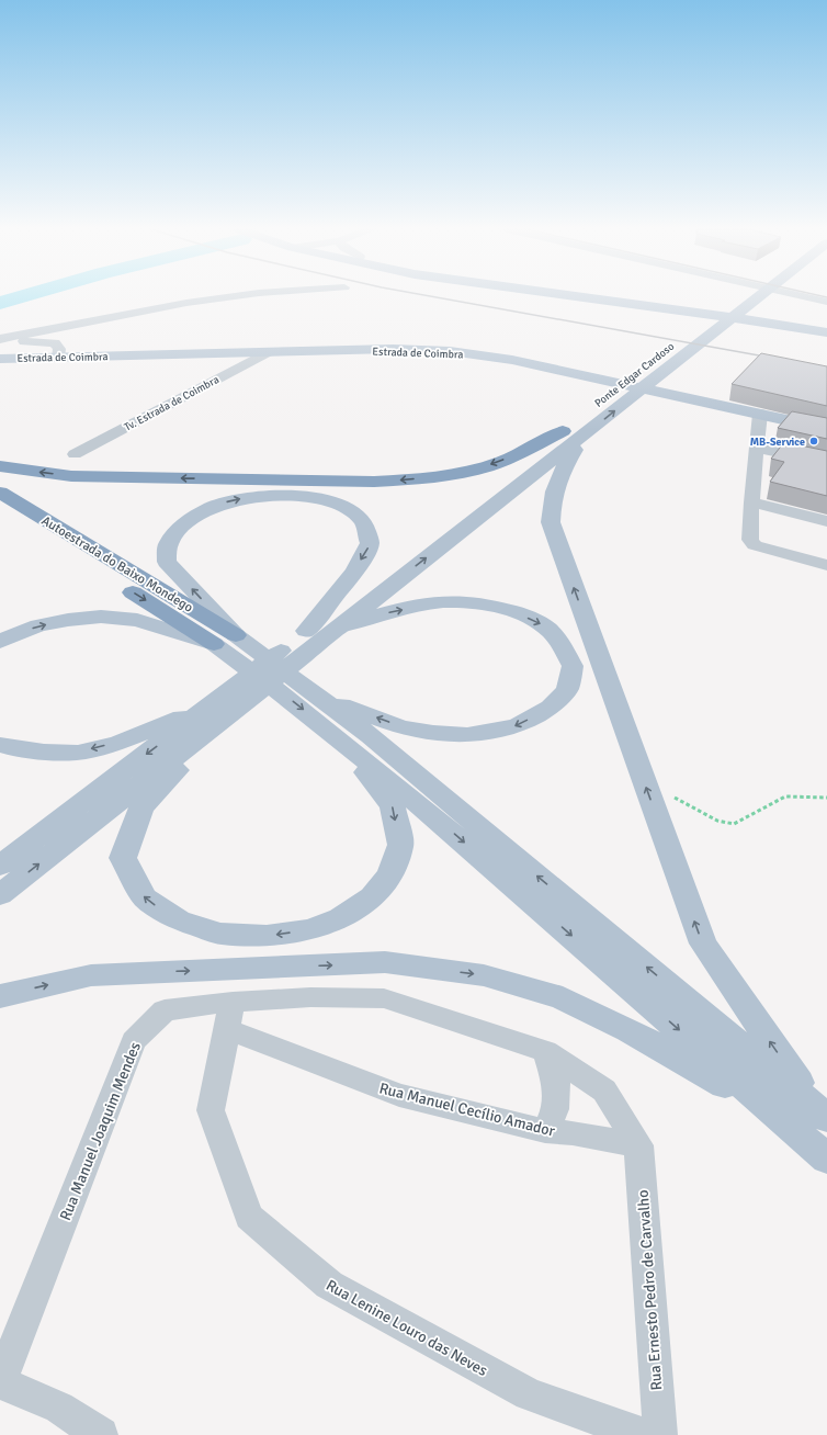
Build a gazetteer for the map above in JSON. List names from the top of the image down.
{
  "streets": {
    "highway": ["Autoestrada do Baixo Mondego"],
    "main road": ["Estrada de Coimbra", "Ponte Edgar Cardoso"],
    "street": [
      "Tv. Estrada de Coimbra",
      "Rua Manuel Cecílio Amador",
      "Rua Manuel Joaquim Mendes",
      "Rua Ernesto Pedro de Carvalho",
      "Rua Lenine Louro das Neves"
    ]
  },
  "crossings": [
    ["Estrada de Coimbra", "Tv. Estrada de Coimbra"],
    ["Rua Manuel Cecílio Amador", "Rua Manuel Joaquim Mendes"],
    ["Rua Manuel Cecílio Amador", "Rua Ernesto Pedro de Carvalho"],
    ["Rua Manuel Cecílio Amador", "Rua Lenine Louro das Neves"],
    ["Rua Manuel Joaquim Mendes", "Rua Ernesto Pedro de Carvalho"],
    ["Rua Manuel Joaquim Mendes", "Rua Lenine Louro das Neves"]
  ],
  "places": ["MB-Service"]
}
